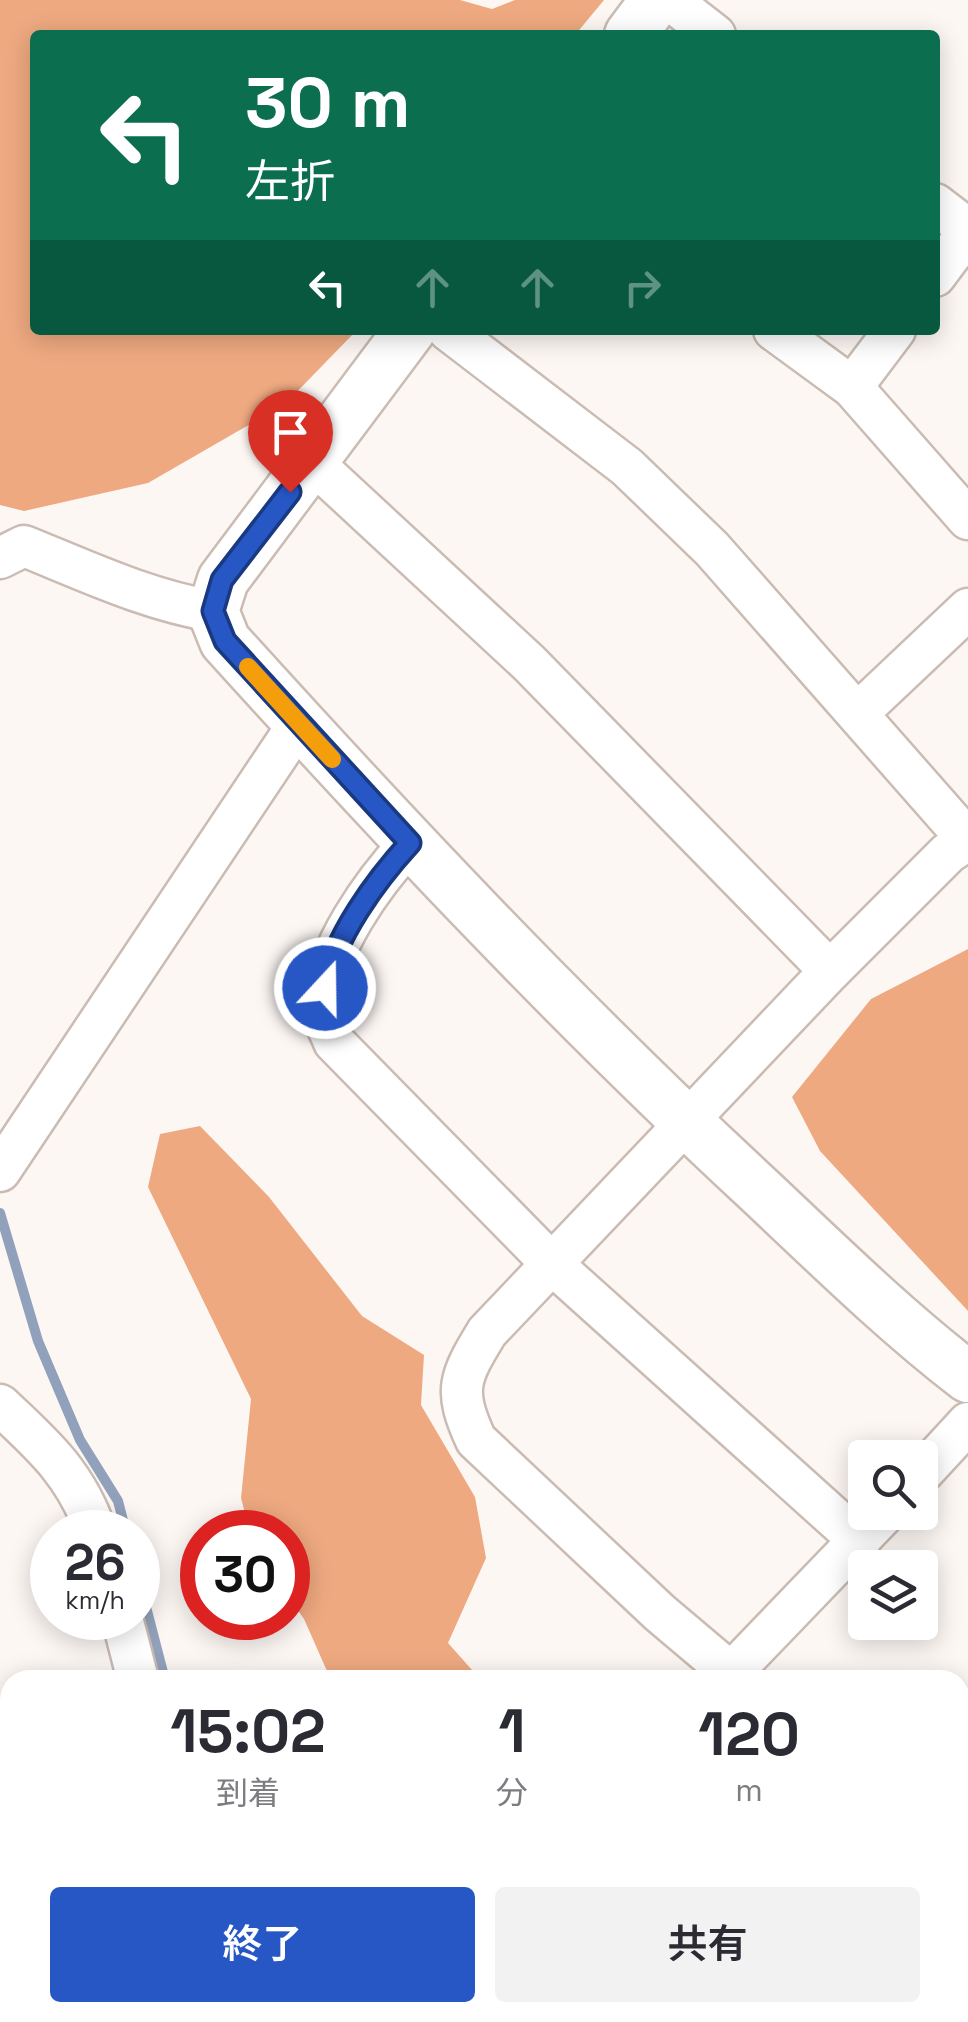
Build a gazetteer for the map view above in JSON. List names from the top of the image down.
{
  "page": {
    "turn": ["30 m", "左折"],
    "speed": "26 km/h",
    "limit": "30",
    "eta": [
      "15:02",
      "到着",
      "1",
      "分",
      "120",
      "m"
    ],
    "buttons": ["終了", "共有"]
  }
}
